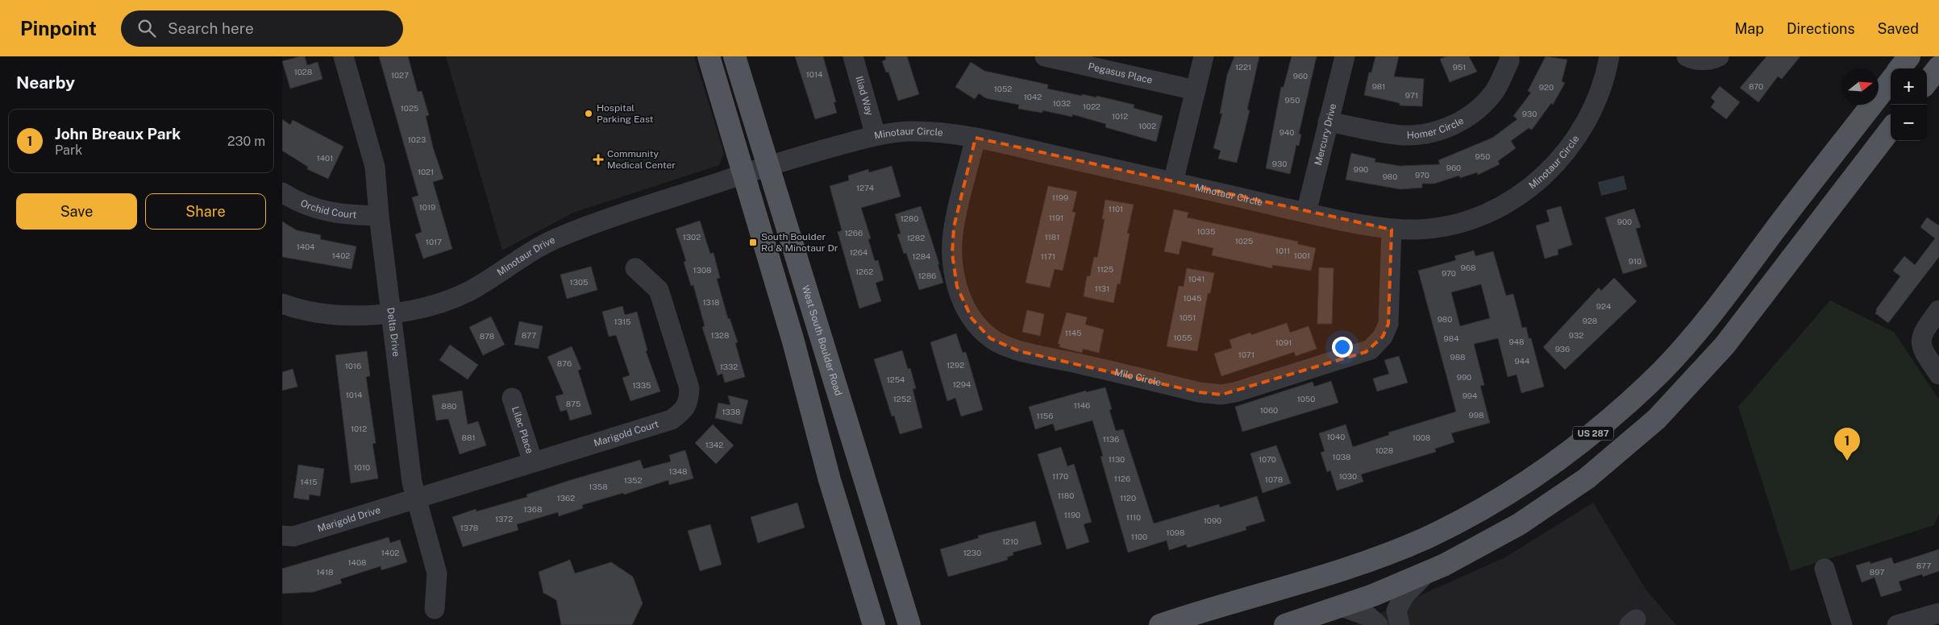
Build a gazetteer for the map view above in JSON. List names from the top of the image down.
{
  "streets": {
    "main road": ["West South Boulder Road", "US 287"],
    "street": [
      "Pegasus Place",
      "Iliad Way",
      "Homer Circle",
      "Mercury Drive",
      "Minotaur Circle",
      "Orchid Court",
      "Minotaur Drive",
      "Delta Drive",
      "Milo Circle",
      "Lilac Place",
      "Marigold Court",
      "Marigold Drive"
    ]
  },
  "crossings": [
    ["Iliad Way", "Minotaur Circle"],
    ["Homer Circle", "Mercury Drive"],
    ["Mercury Drive", "Minotaur Circle"],
    ["Minotaur Circle", "Minotaur Drive"],
    ["Minotaur Circle", "West South Boulder Road"],
    ["Minotaur Circle", "Milo Circle"],
    ["Orchid Court", "Delta Drive"],
    ["Minotaur Drive", "Delta Drive"],
    ["Minotaur Drive", "West South Boulder Road"],
    ["Delta Drive", "Marigold Court"],
    ["Delta Drive", "Marigold Drive"],
    ["Lilac Place", "Marigold Court"],
    ["Marigold Court", "Marigold Drive"]
  ],
  "places": {
    "other": ["Hospital Parking East"],
    "health": ["Community Medical Center"],
    "transit": ["South Boulder Rd & Minotaur Dr"]
  },
  "house_numbers": [
    "1221",
    "951",
    "1028",
    "1014",
    "1027",
    "960",
    "981",
    "870",
    "920",
    "1052",
    "971",
    "1042",
    "950",
    "1032",
    "1022",
    "1025",
    "930",
    "1012",
    "1002",
    "940",
    "1023",
    "950",
    "1401",
    "930",
    "960",
    "990",
    "1021",
    "970",
    "980",
    "1274",
    "1199",
    "1019",
    "1101",
    "1191",
    "1280",
    "900",
    "1035",
    "1266",
    "1302",
    "1181",
    "1282",
    "1025",
    "1017",
    "1404",
    "1011",
    "1264",
    "1402",
    "1001",
    "1284",
    "1171",
    "910",
    "968",
    "1125",
    "1308",
    "1262",
    "970",
    "1286",
    "1041",
    "1305",
    "1131",
    "1045",
    "1318",
    "924",
    "1051",
    "980",
    "928",
    "1315",
    "1145",
    "877",
    "1328",
    "932",
    "878",
    "1055",
    "984",
    "948",
    "1091",
    "936",
    "1071",
    "988",
    "944",
    "876",
    "1292",
    "1016",
    "1332",
    "990",
    "1254",
    "1294",
    "1335",
    "1014",
    "994",
    "1252",
    "1050",
    "875",
    "1146",
    "880",
    "1060",
    "1338",
    "998",
    "1156",
    "1012",
    "1040",
    "881",
    "1008",
    "1136",
    "1342",
    "1028",
    "1038",
    "1130",
    "1070",
    "1010",
    "1348",
    "1170",
    "1030",
    "1126",
    "1078",
    "1352",
    "1415",
    "1358",
    "1180",
    "1362",
    "1120",
    "1368",
    "1190",
    "1110",
    "1372",
    "1090",
    "1378",
    "1098",
    "1100",
    "1210",
    "1402",
    "1230",
    "1408",
    "877",
    "1418",
    "897"
  ],
  "north": "right",
  "page": {
    "header": "Pinpoint",
    "search": "Search here",
    "nav": ["Map", "Directions", "Saved"],
    "heading": "Nearby",
    "map_buttons": ["+", "−"],
    "list": [
      {
        "mark": "1",
        "name": "John Breaux Park",
        "note": "Park",
        "value": "230 m"
      }
    ],
    "buttons": ["Save", "Share"],
    "pins": "1"
  }
}
